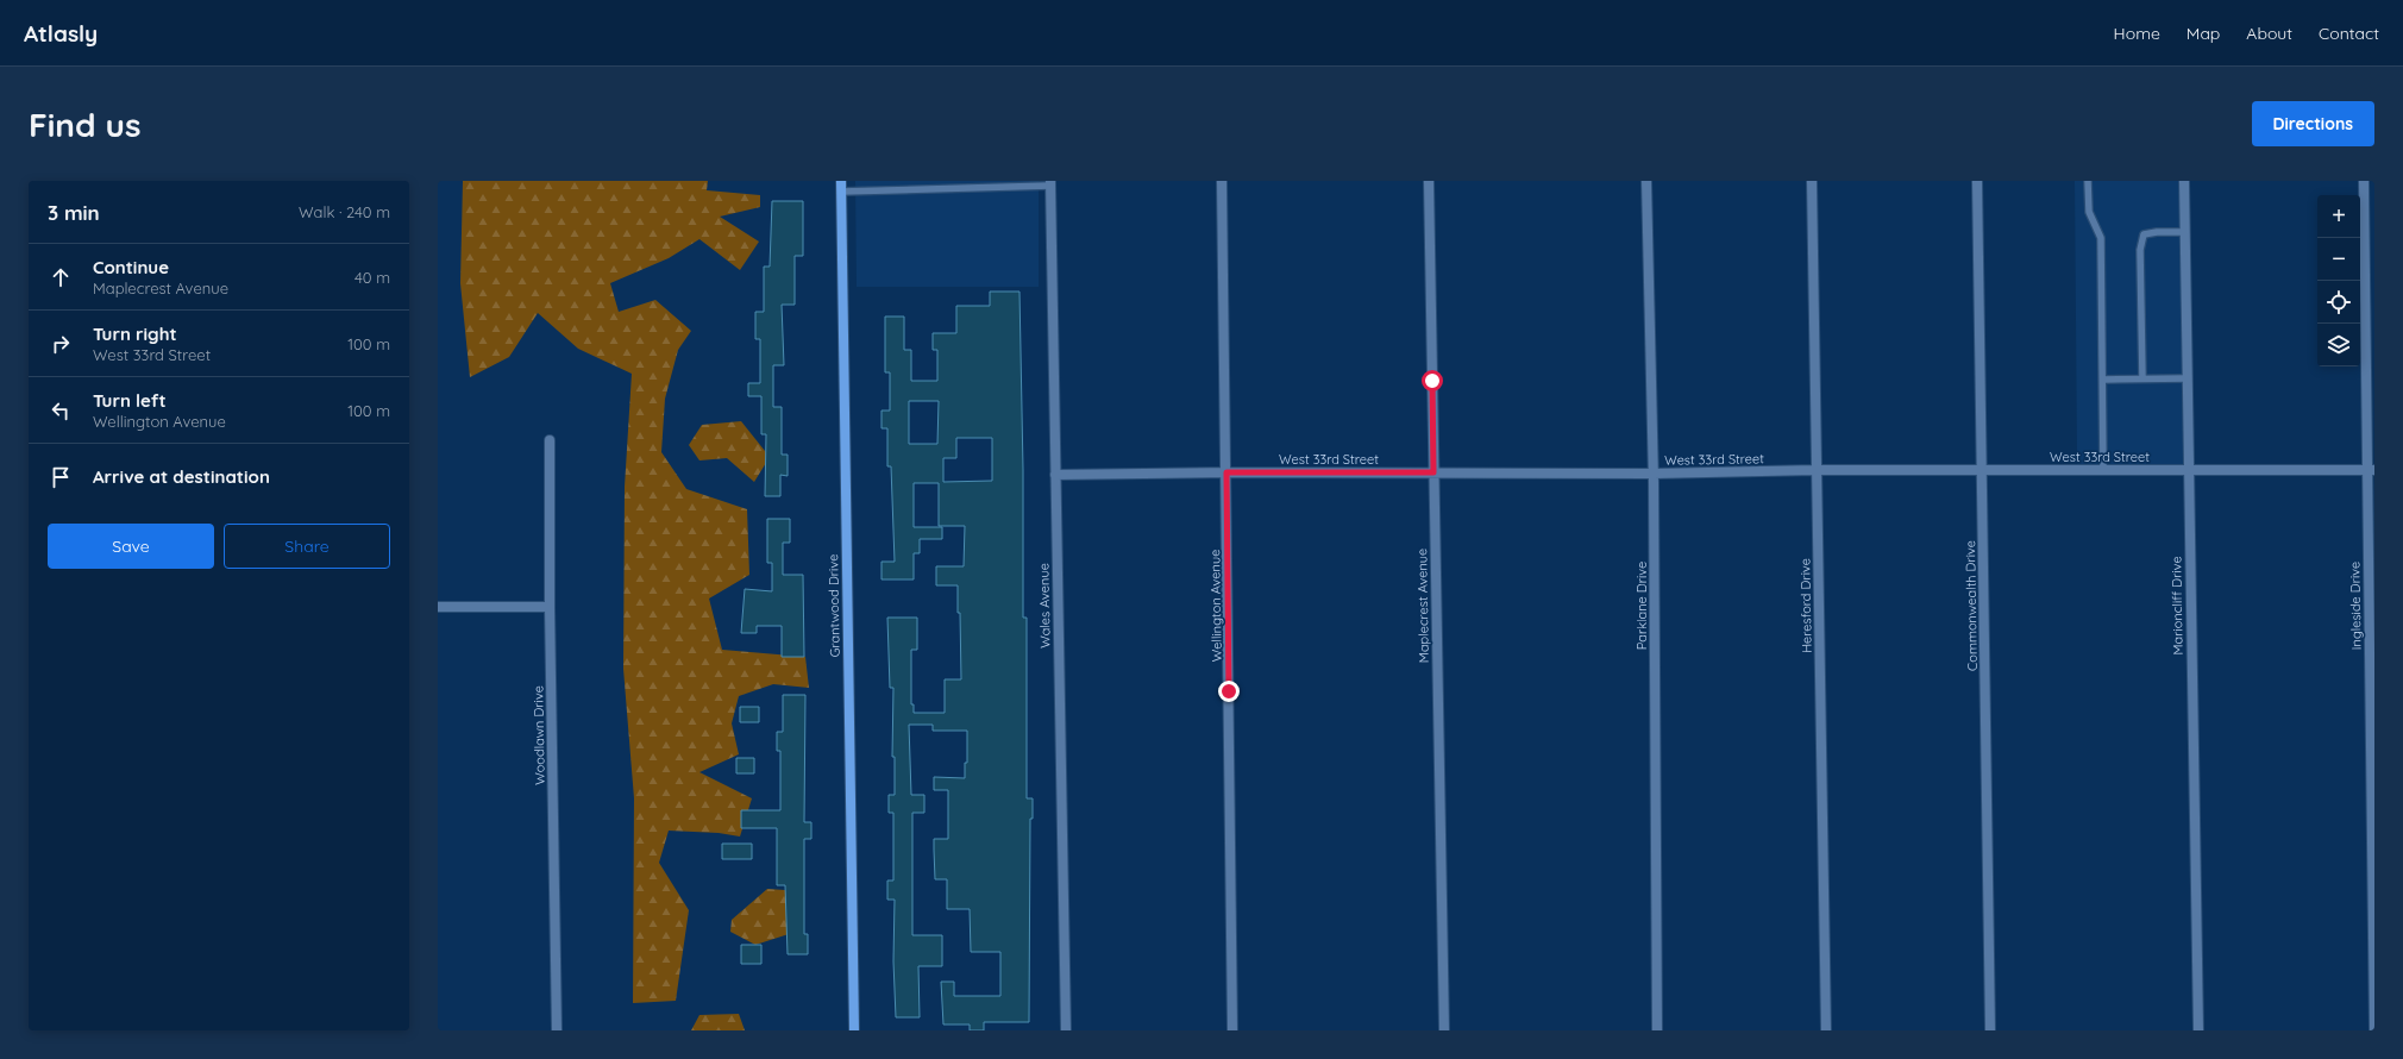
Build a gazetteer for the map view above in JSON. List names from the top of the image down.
{
  "streets": {
    "street": [
      "West 33rd Street",
      "Grantwood Drive",
      "Wales Avenue",
      "Wellington Avenue",
      "Maplecrest Avenue",
      "Parklane Drive",
      "Heresford Drive",
      "Commonwealth Drive",
      "Marioncliff Drive",
      "Ingleside Drive",
      "Woodlawn Drive"
    ]
  },
  "crossings": [
    ["West 33rd Street", "Wales Avenue"],
    ["West 33rd Street", "Wellington Avenue"],
    ["West 33rd Street", "Maplecrest Avenue"],
    ["West 33rd Street", "Parklane Drive"],
    ["West 33rd Street", "Heresford Drive"],
    ["West 33rd Street", "Commonwealth Drive"],
    ["West 33rd Street", "Marioncliff Drive"],
    ["West 33rd Street", "Ingleside Drive"]
  ],
  "page": {
    "header": "Atlasly",
    "nav": [
      "Home",
      "Map",
      "About",
      "Contact"
    ],
    "buttons": [
      "Directions",
      ["Save", "Share"]
    ],
    "title": "Find us",
    "heading": ["3 min", "Walk · 240 m"],
    "map_buttons": ["+", "−"],
    "list": [
      ["Continue", "Maplecrest Avenue", "40 m"],
      ["Turn right", "West 33rd Street", "100 m"],
      ["Turn left", "Wellington Avenue", "100 m"],
      "Arrive at destination"
    ]
  }
}
